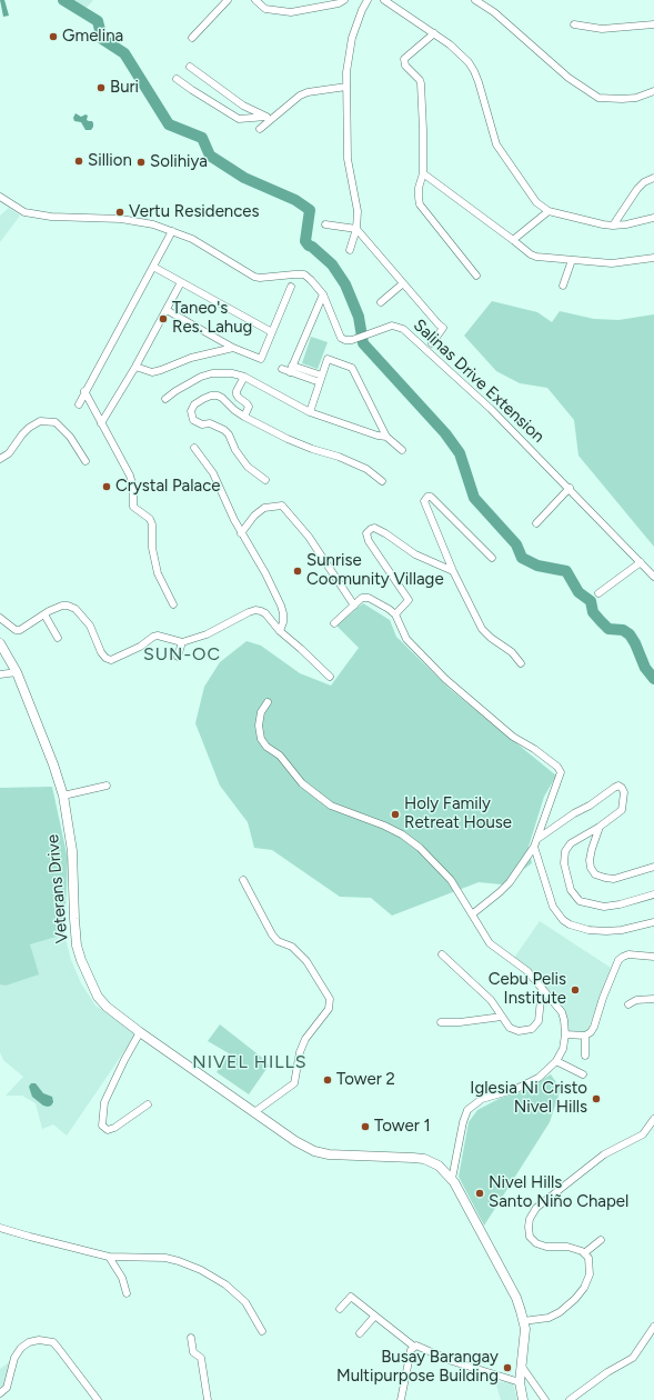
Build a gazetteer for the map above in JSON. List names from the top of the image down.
{
  "streets": {
    "main road": ["Veterans Drive"],
    "street": ["Salinas Drive Extension"]
  },
  "districts": ["SUN-OC", "NIVEL HILLS"],
  "places": [
    "Gmelina",
    "Buri",
    "Sillion",
    "Solihiya",
    "Vertu Residences",
    "Taneo's Res. Lahug",
    "Crystal Palace",
    "Sunrise Coomunity Village",
    "Holy Family Retreat House",
    "Cebu Pelis Institute",
    "Tower 2",
    "Iglesia Ni Cristo Nivel Hills",
    "Tower 1",
    "Nivel Hills Santo Niño Chapel",
    "Busay Barangay Multipurpose Building"
  ]
}
